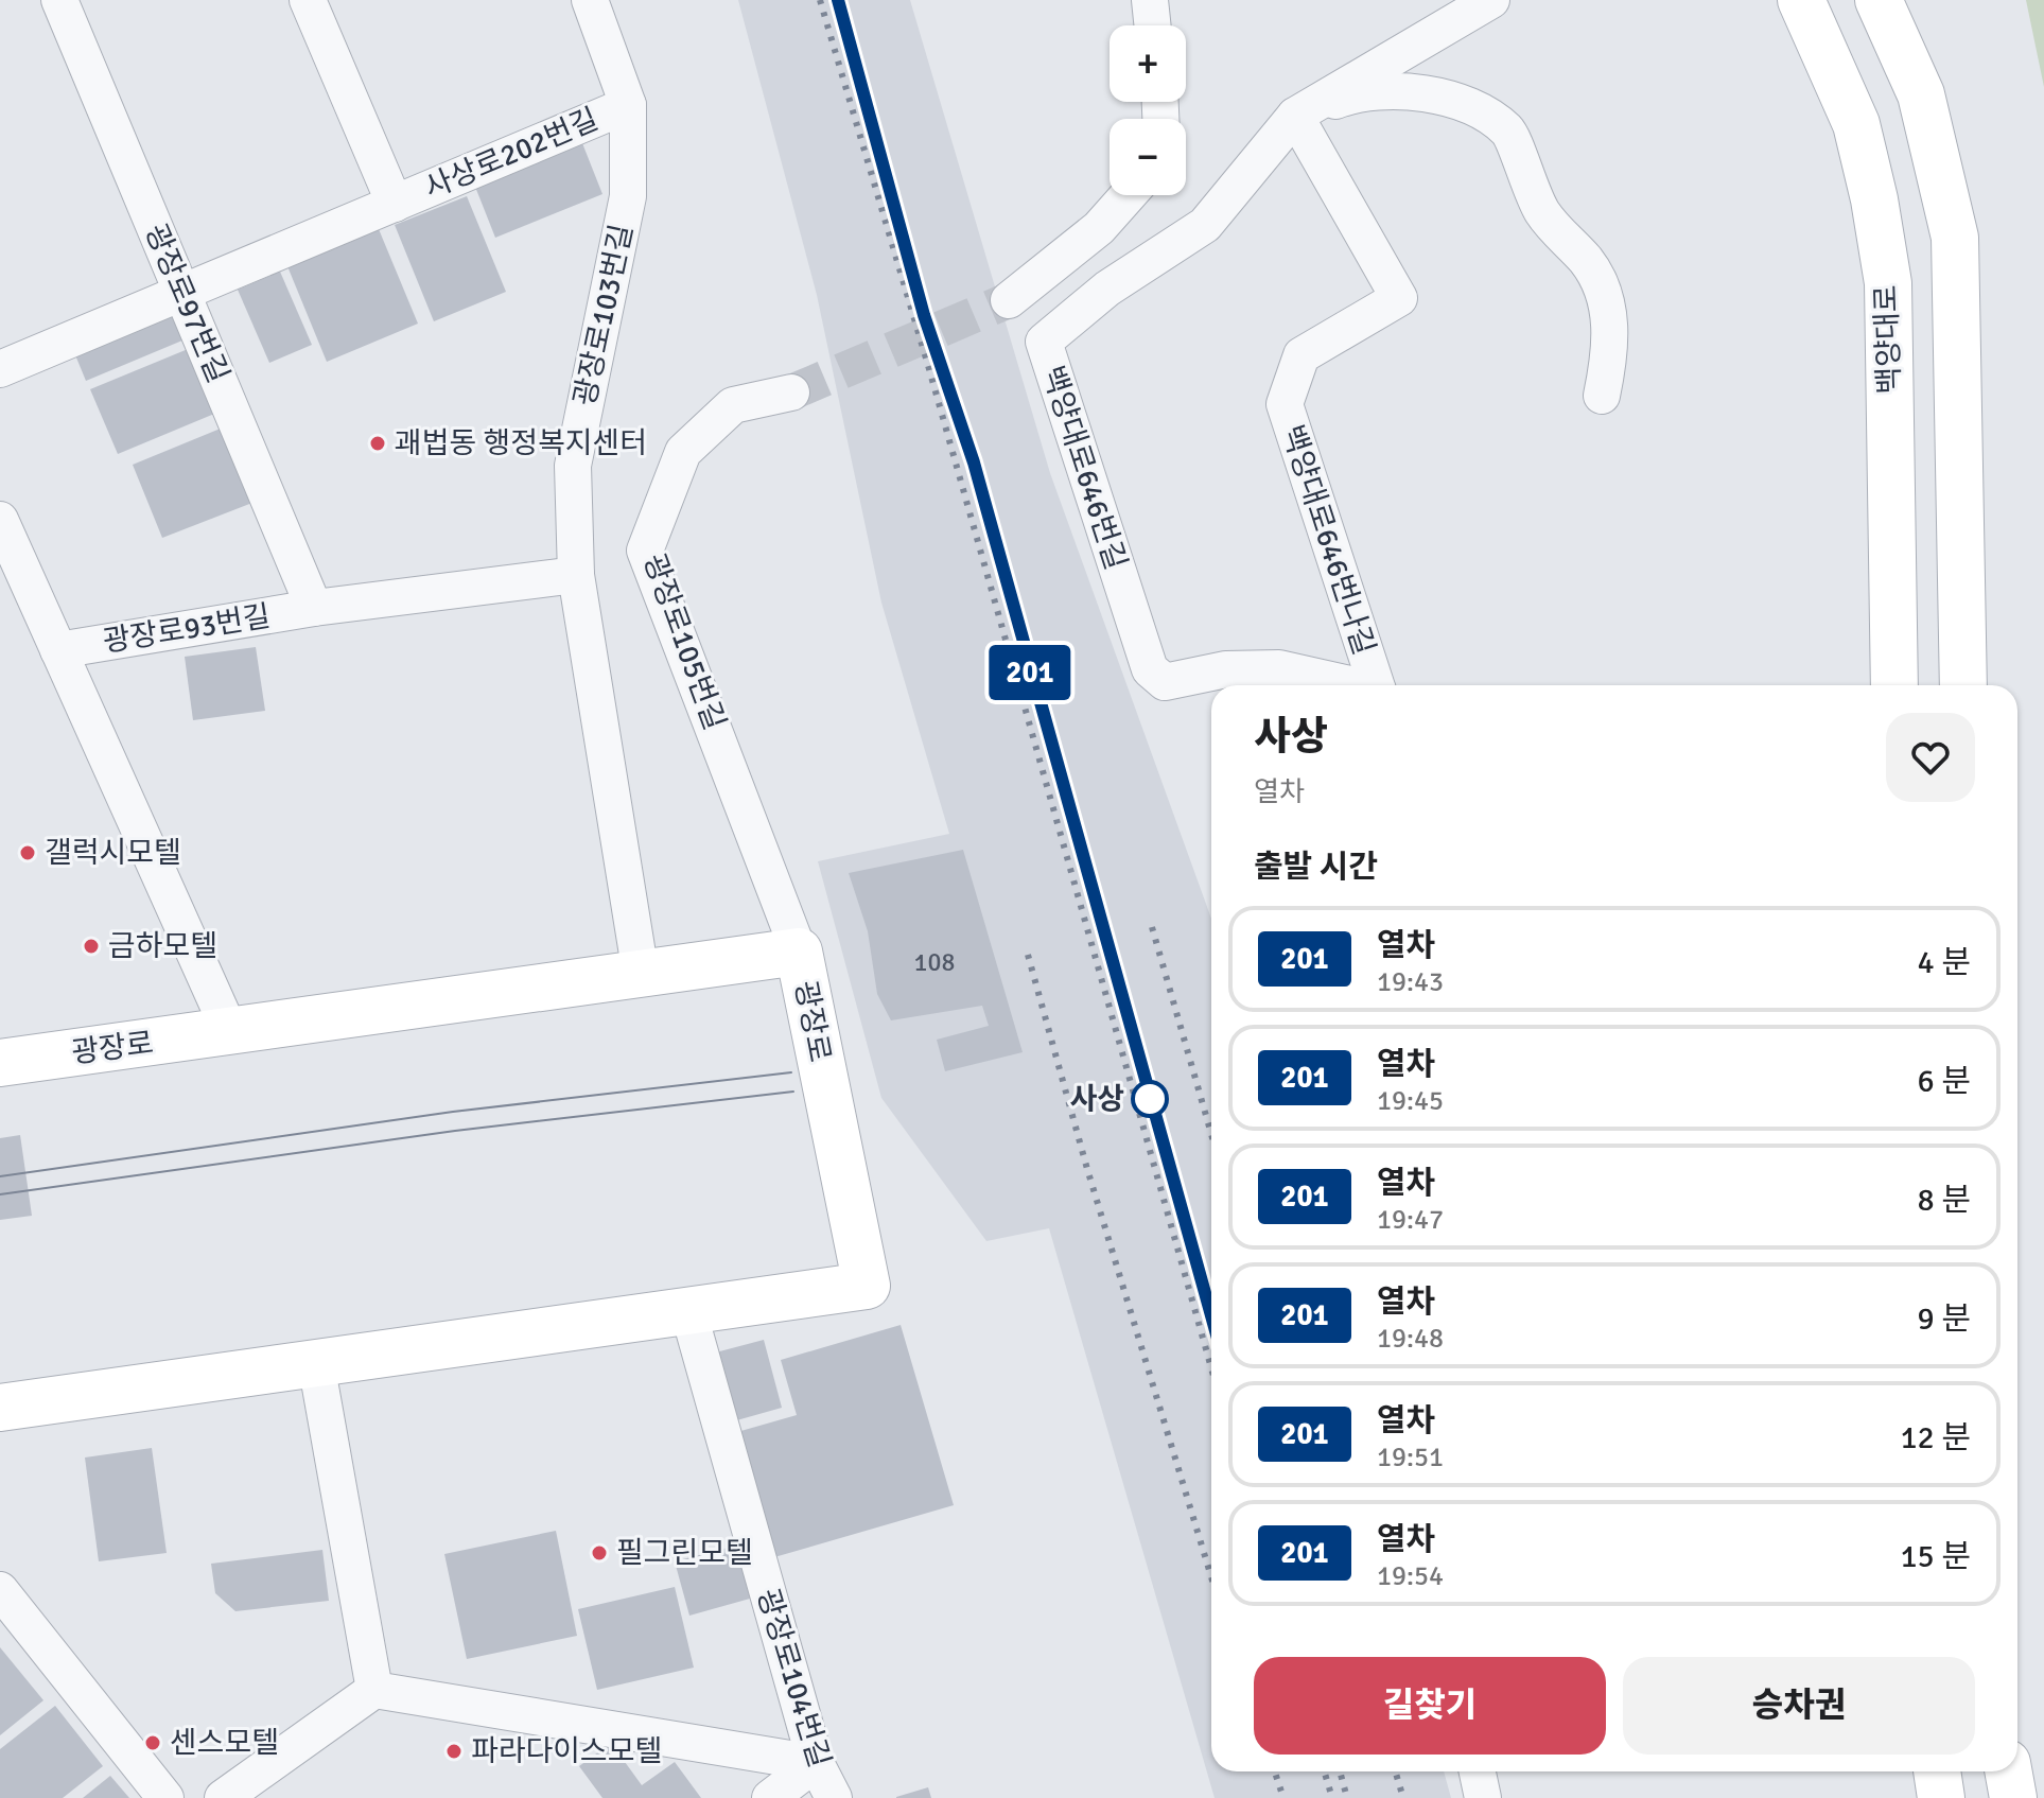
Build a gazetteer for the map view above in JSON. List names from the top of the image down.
{
  "streets": {
    "main road": ["백양대로", "광장로"],
    "street": [
      "사상로202번길",
      "광장로97번길",
      "광장로103번길",
      "백양대로646번길",
      "백양대로646번나길",
      "광장로93번길",
      "광장로105번길",
      "광장로104번길"
    ]
  },
  "crossings": [
    ["사상로202번길", "광장로97번길"],
    ["사상로202번길", "광장로103번길"],
    ["광장로97번길", "광장로93번길"],
    ["광장로103번길", "광장로"],
    ["백양대로646번길", "백양대로646번나길"],
    ["광장로93번길", "광장로"],
    ["광장로105번길", "광장로"],
    ["광장로", "광장로104번길"]
  ],
  "places": [
    "괘법동 행정복지센터",
    "갤럭시모텔",
    "금하모텔",
    "사상",
    "필그린모텔",
    "센스모텔",
    "파라다이스모텔"
  ],
  "house_numbers": ["108"],
  "page": {
    "on_map": "201",
    "map_buttons": ["+", "−"],
    "heading": [
      ["사상", "열차"],
      "출발 시간"
    ],
    "list": [
      {
        "mark": "201",
        "name": "열차",
        "note": "19:43",
        "value": "4 분"
      },
      {
        "mark": "201",
        "name": "열차",
        "note": "19:45",
        "value": "6 분"
      },
      {
        "mark": "201",
        "name": "열차",
        "note": "19:47",
        "value": "8 분"
      },
      {
        "mark": "201",
        "name": "열차",
        "note": "19:48",
        "value": "9 분"
      },
      {
        "mark": "201",
        "name": "열차",
        "note": "19:51",
        "value": "12 분"
      },
      {
        "mark": "201",
        "name": "열차",
        "note": "19:54",
        "value": "15 분"
      }
    ],
    "buttons": ["길찾기", "승차권"]
  }
}
